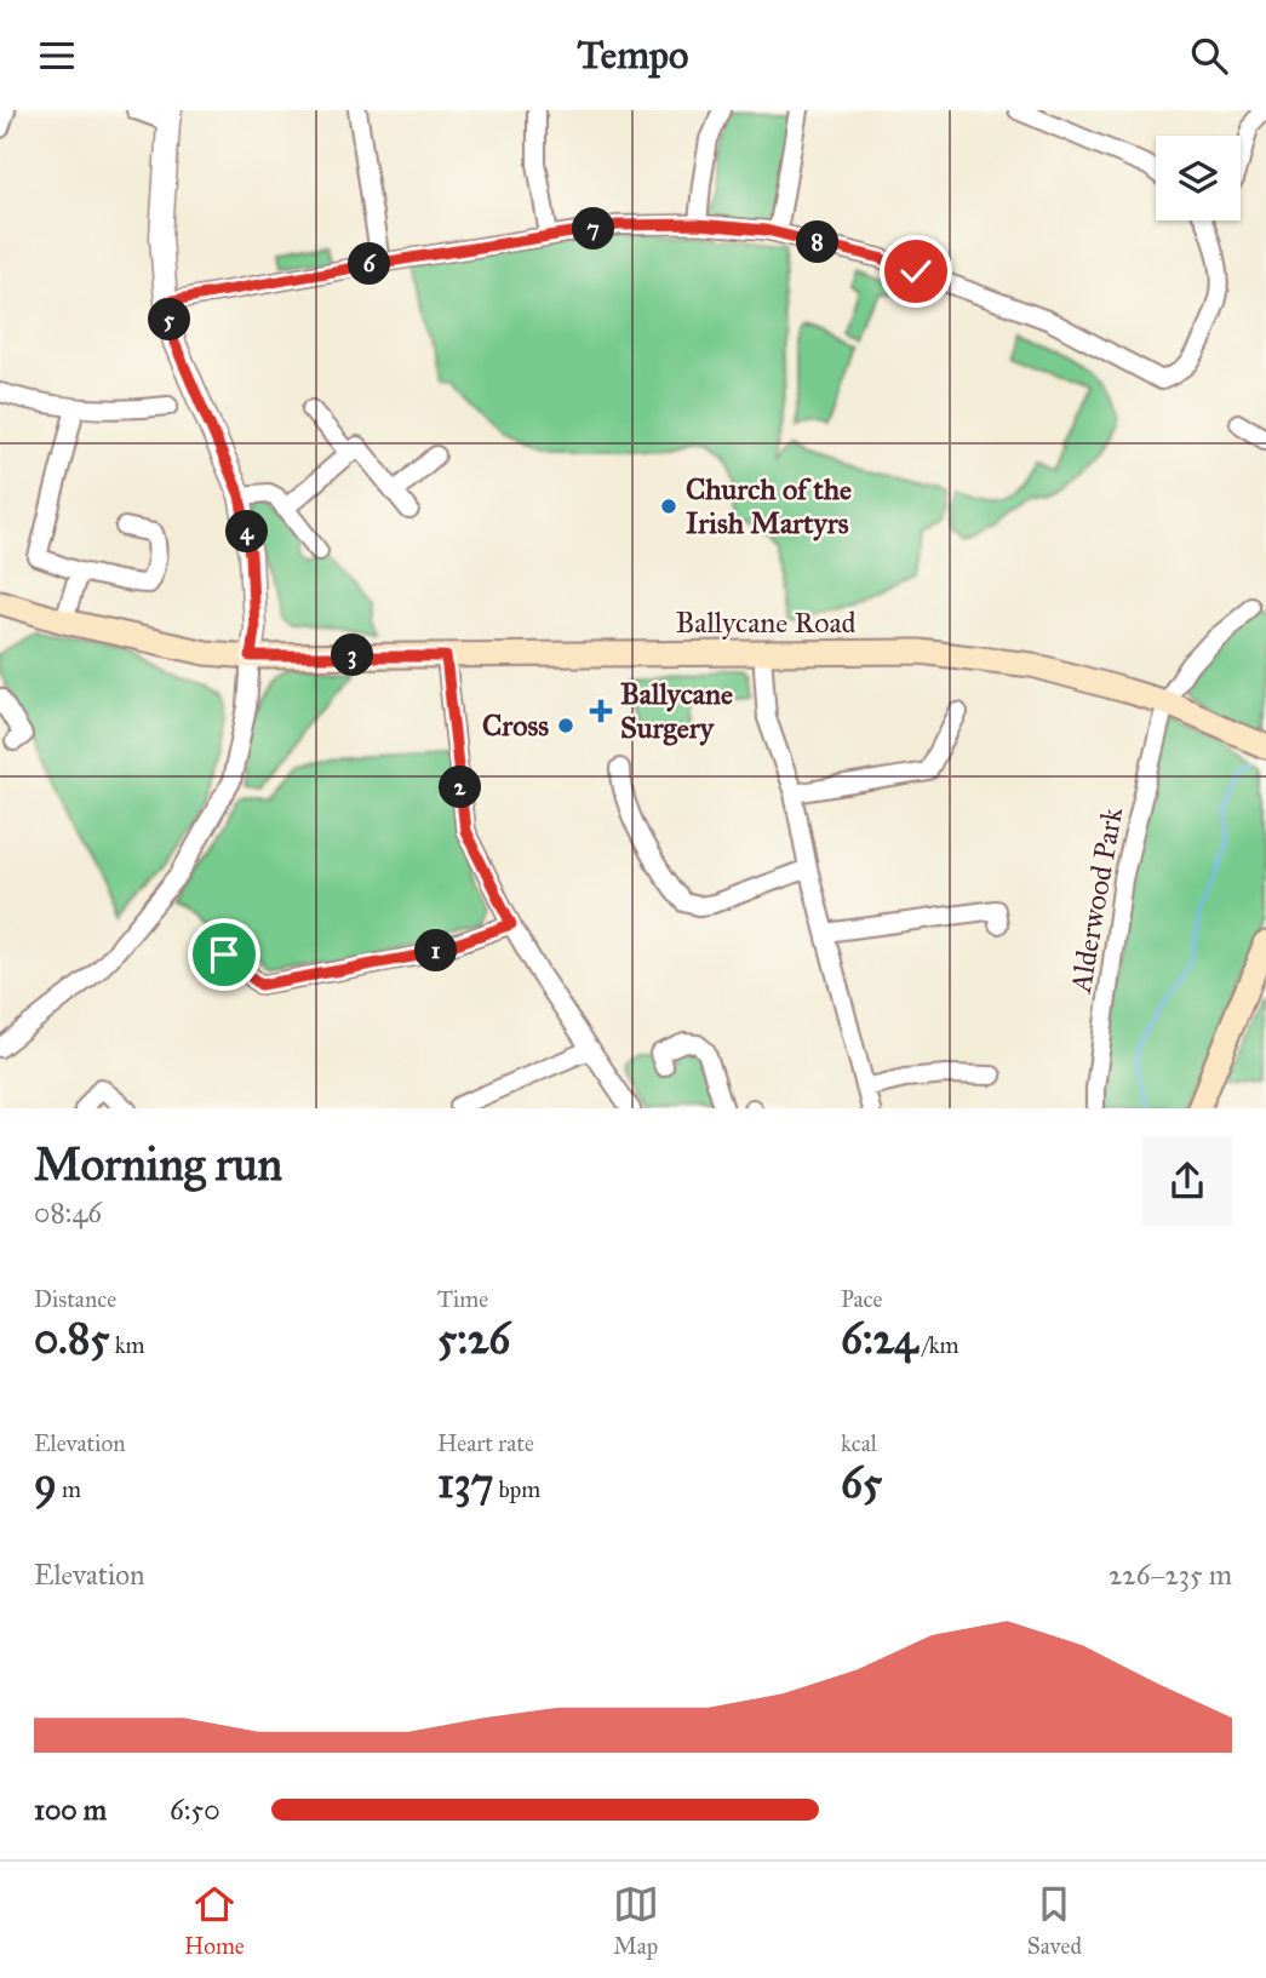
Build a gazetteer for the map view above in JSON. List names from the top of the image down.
{
  "streets": {
    "main road": ["Ballycane Road"],
    "street": ["Alderwood Park"]
  },
  "crossings": [
    ["Ballycane Road", "Alderwood Park"]
  ],
  "places": {
    "other": ["Church of the Irish Martyrs", "Cross"],
    "health": ["Ballycane Surgery"]
  },
  "page": {
    "header": "Tempo",
    "pins": [
      "7",
      "8",
      "6",
      "5",
      "4",
      "3",
      "2",
      "1"
    ],
    "heading": ["Morning run", "08:46"],
    "stats": [
      ["Distance", "0.85 km"],
      ["Time", "5:26"],
      ["Pace", "6:24 /km"],
      ["Elevation", "9 m"],
      ["Heart rate", "137 bpm"],
      ["kcal", "65"]
    ],
    "chart": ["Elevation", "226–235 m"],
    "list": [
      {
        "name": "100 m",
        "note": "6:50"
      }
    ],
    "tabs": ["Home", "Map", "Saved"]
  }
}
